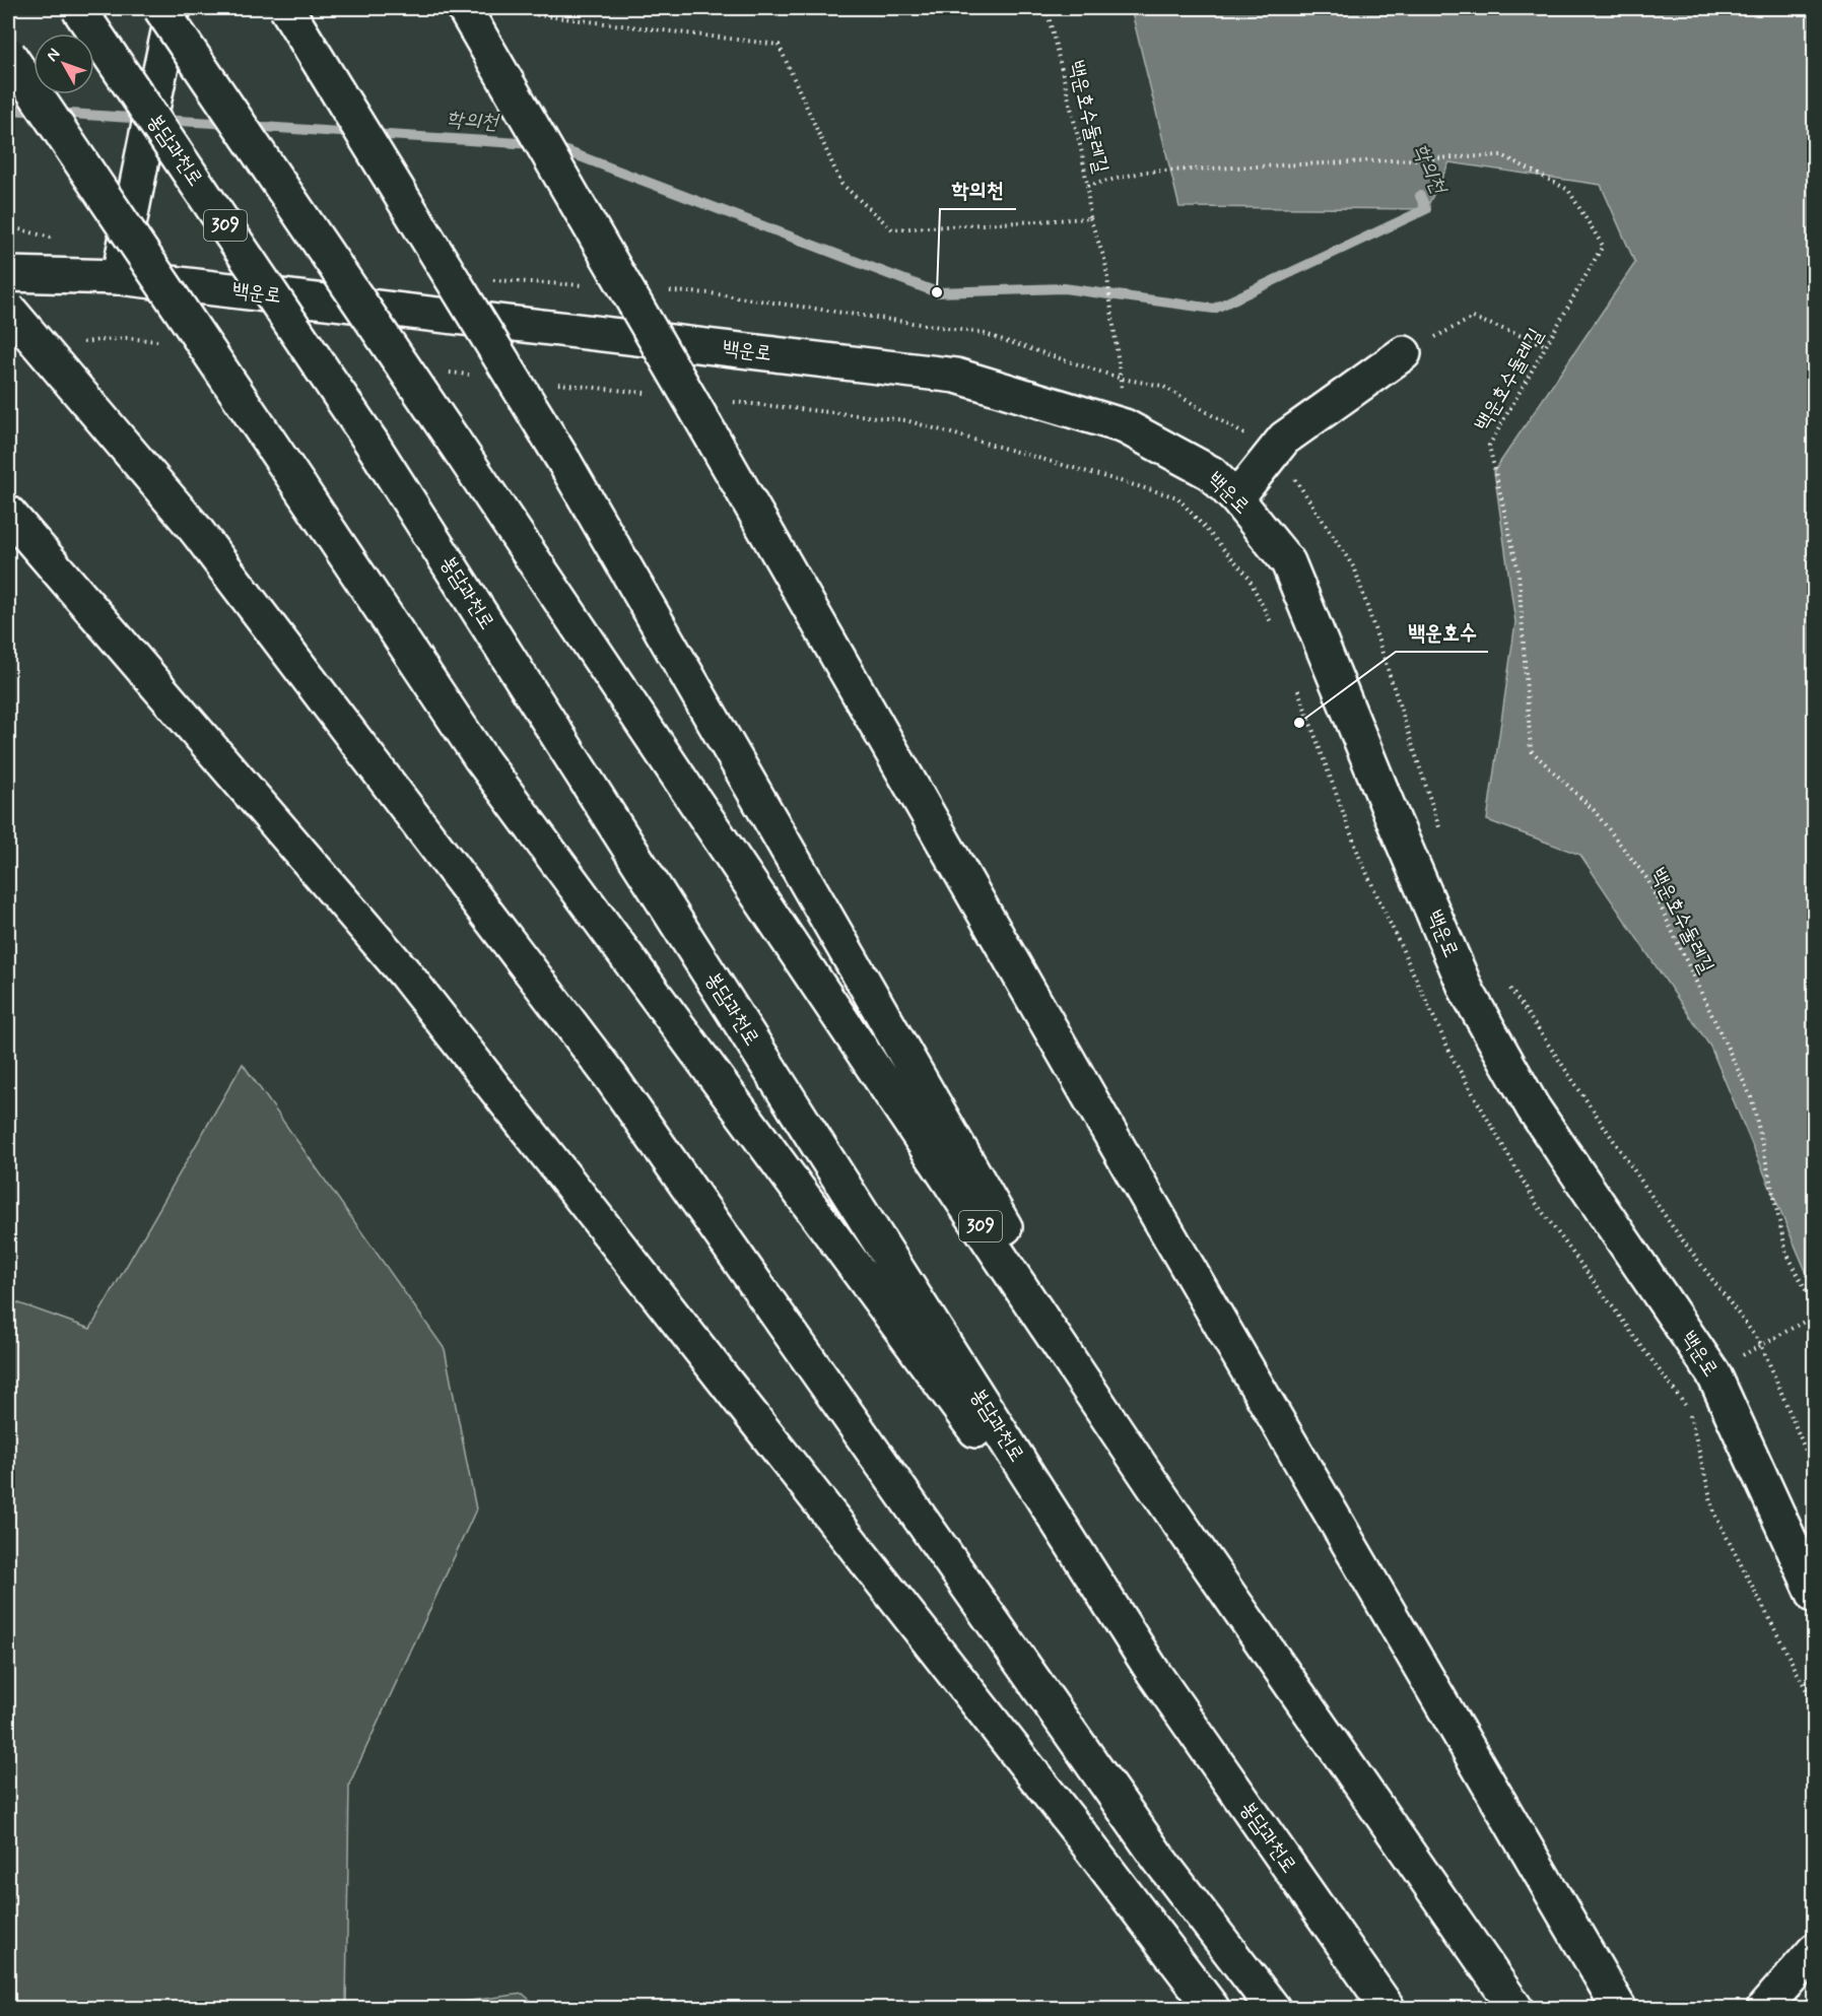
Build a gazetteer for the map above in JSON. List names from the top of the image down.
{
  "streets": {
    "main road": ["봉담과천로", "309", "백운로"],
    "path": ["백운호수둘레길"]
  },
  "water": ["학의천"],
  "places": ["학의천", "백운호수"],
  "north": "top left"
}
